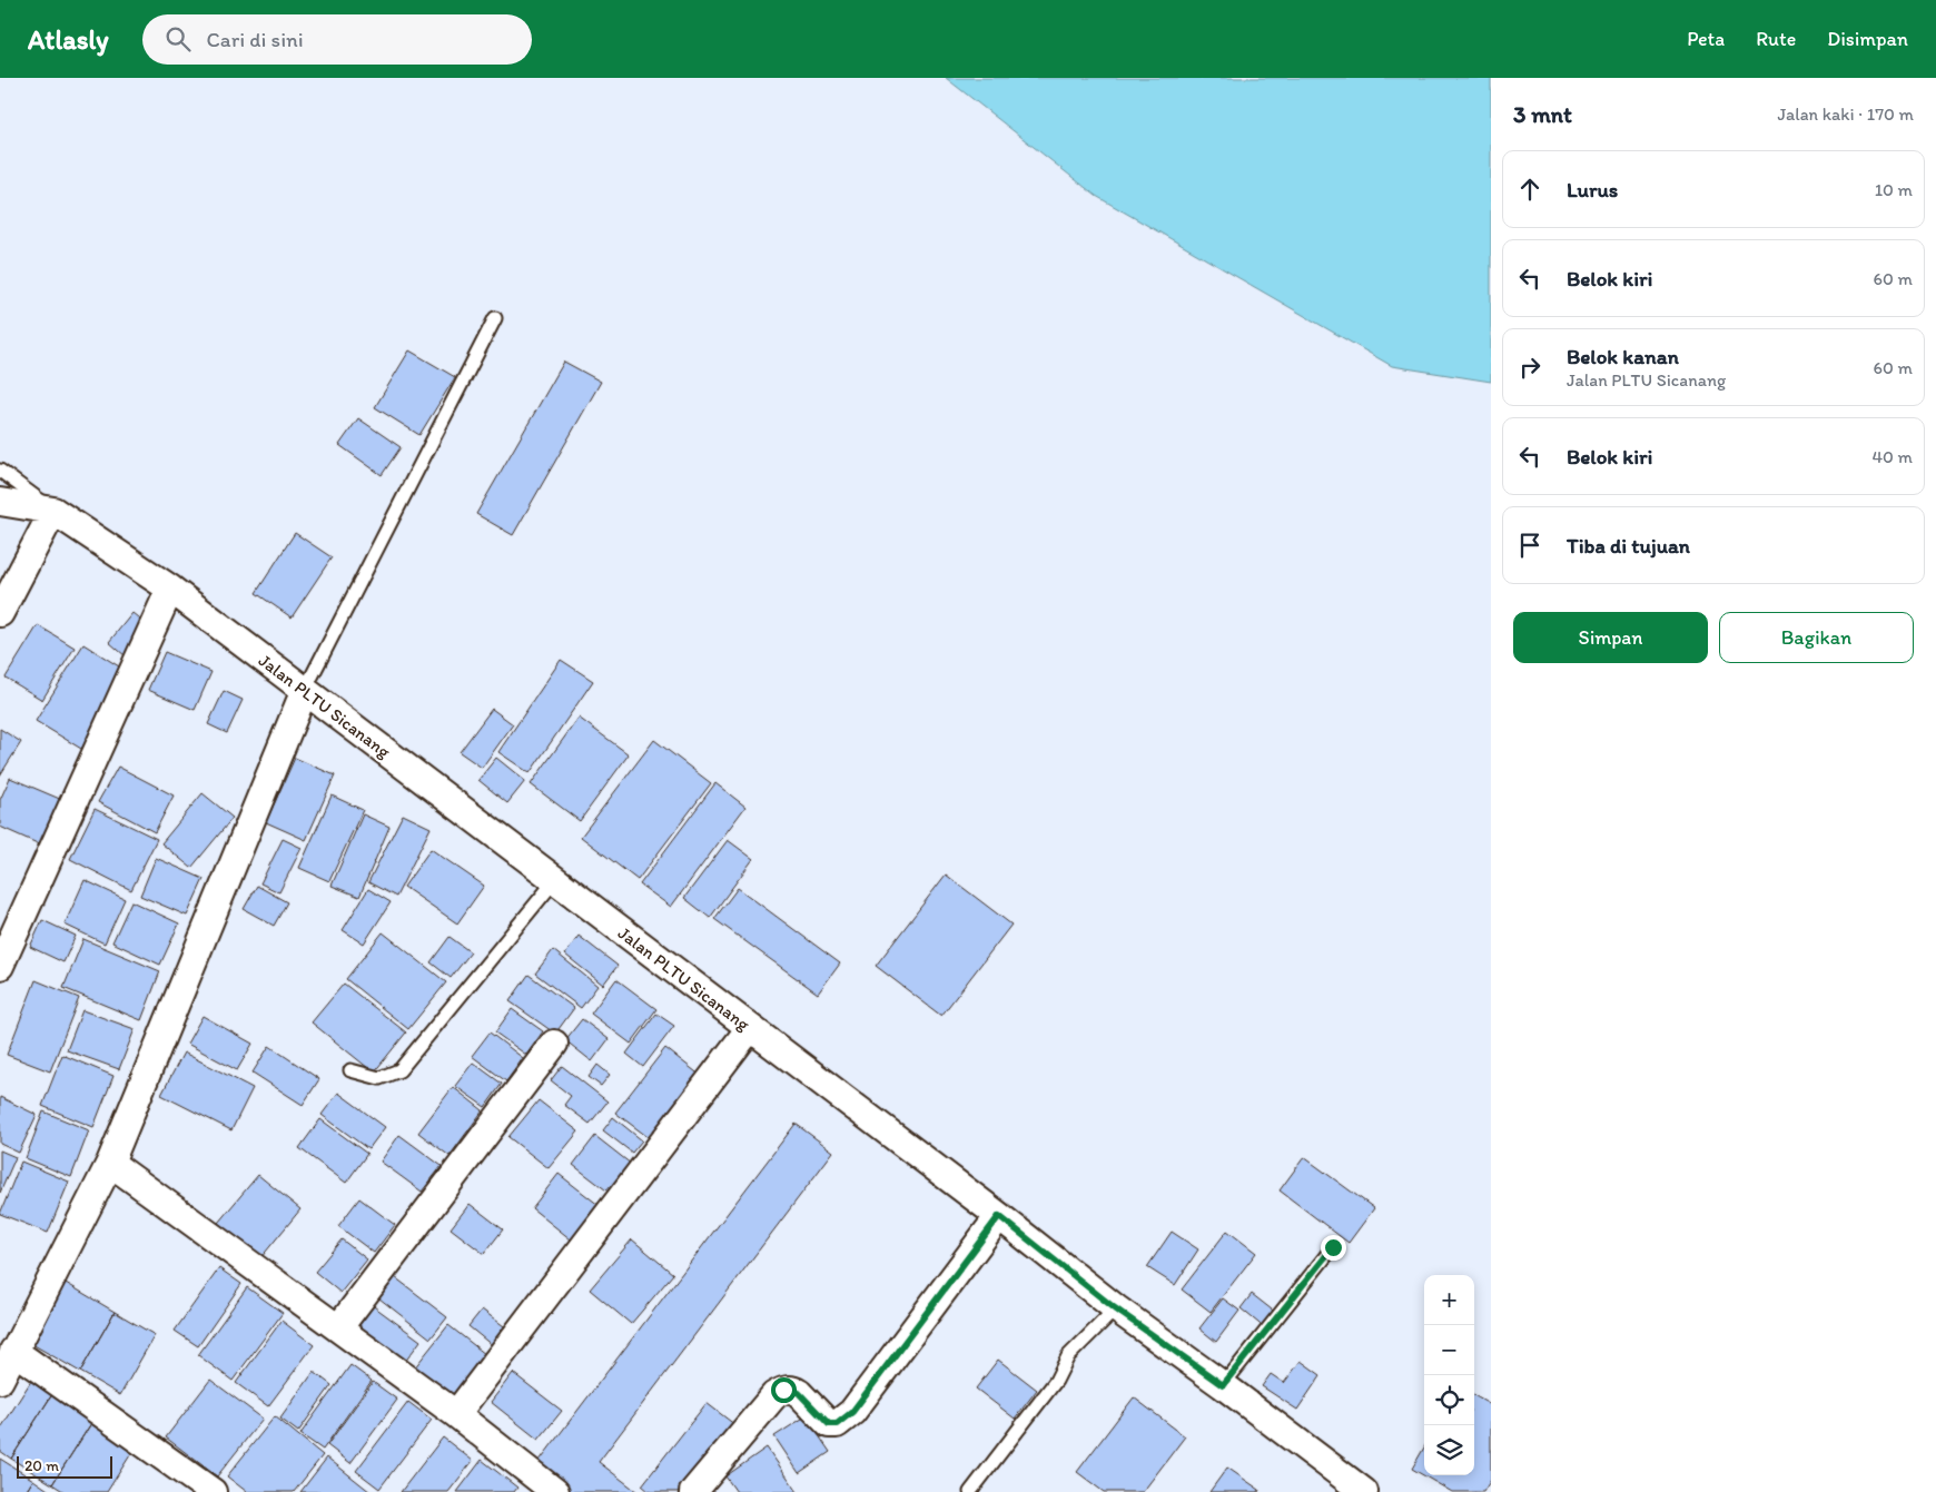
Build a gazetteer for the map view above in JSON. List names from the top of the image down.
{
  "streets": {
    "street": ["Jalan PLTU Sicanang"]
  },
  "scale_bar": "20 m",
  "page": {
    "header": "Atlasly",
    "search": "Cari di sini",
    "nav": ["Peta", "Rute", "Disimpan"],
    "heading": ["3 mnt", "Jalan kaki · 170 m"],
    "list": [
      ["Lurus", "10 m"],
      ["Belok kiri", "60 m"],
      ["Belok kanan", "Jalan PLTU Sicanang", "60 m"],
      ["Belok kiri", "40 m"],
      "Tiba di tujuan"
    ],
    "buttons": ["Simpan", "Bagikan"],
    "map_buttons": ["+", "−"],
    "scale": "20 m"
  }
}
